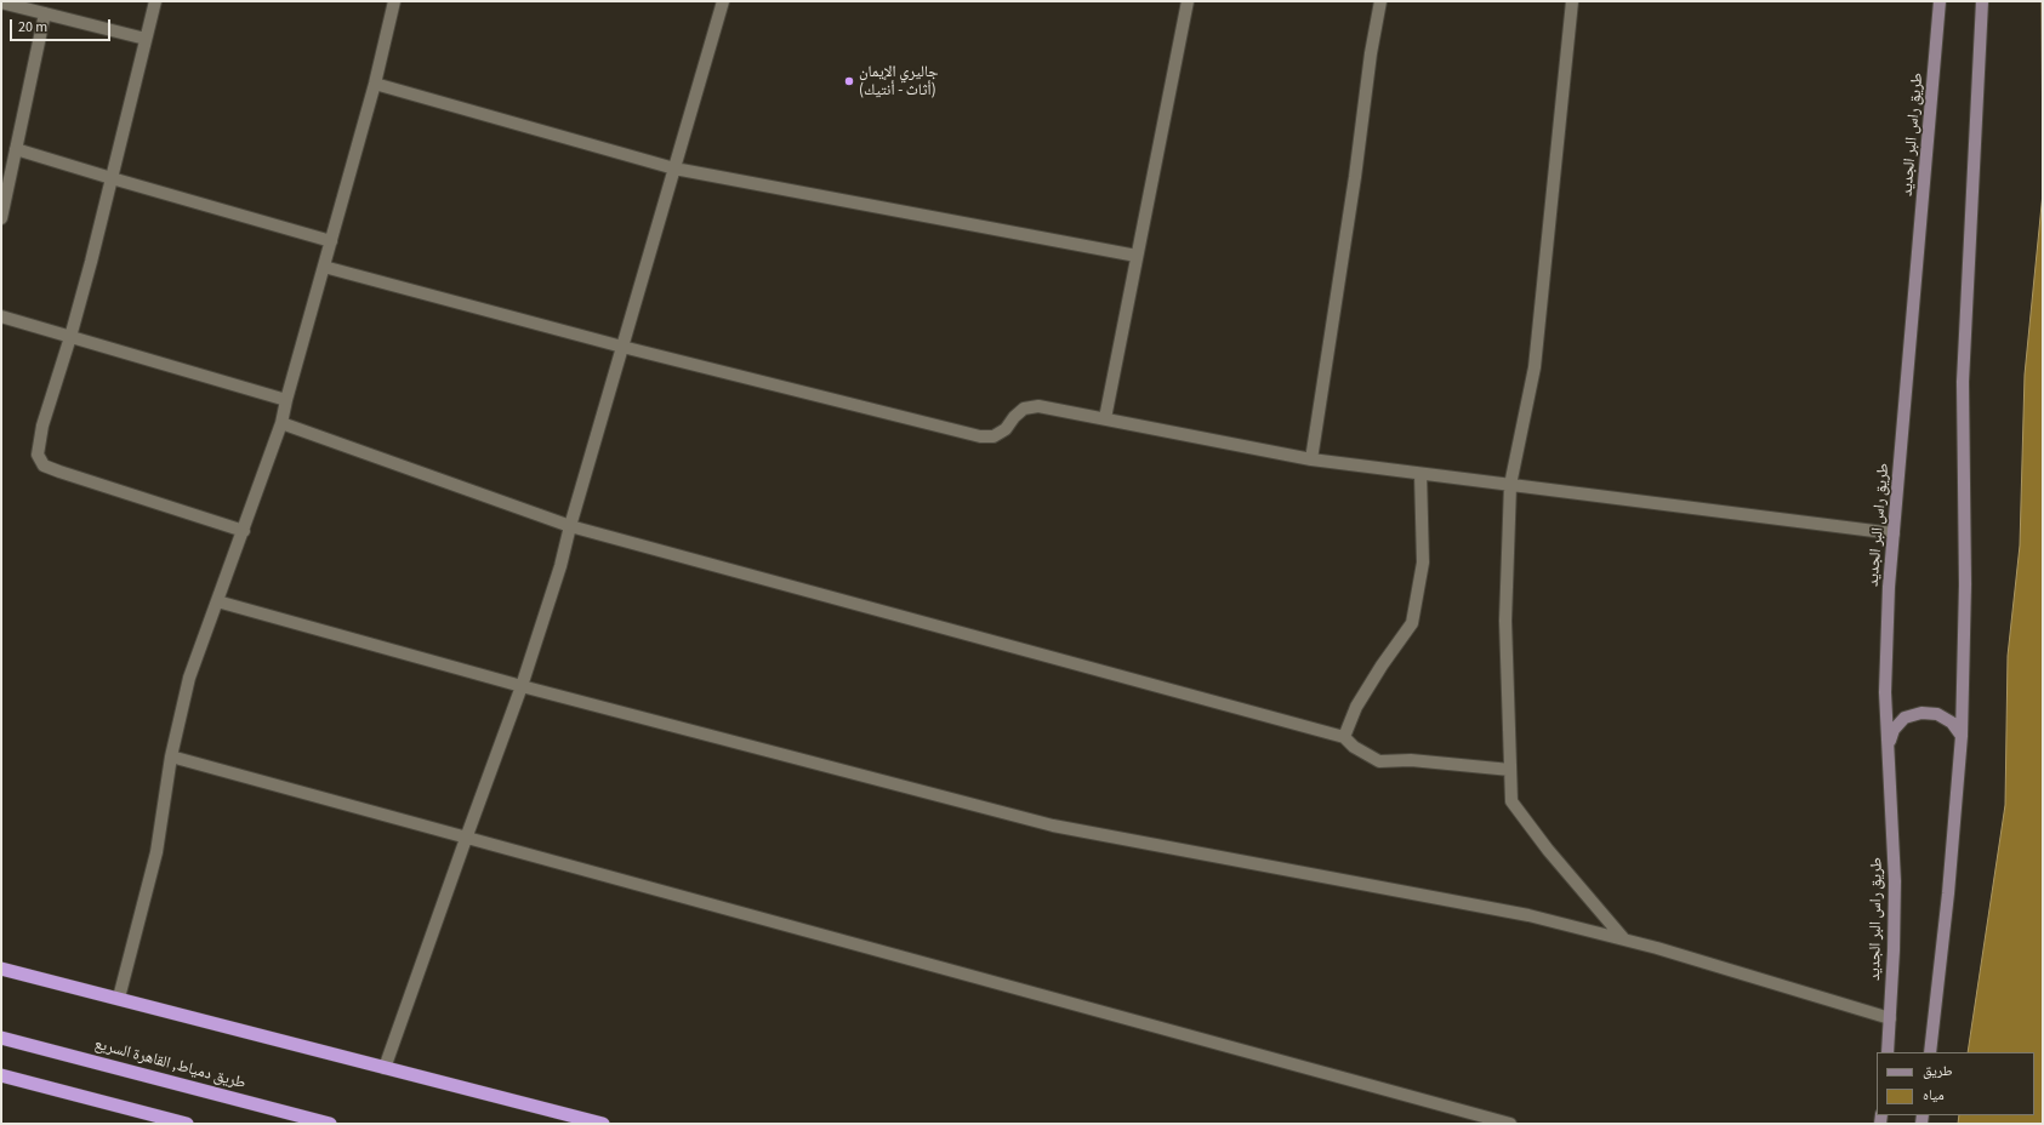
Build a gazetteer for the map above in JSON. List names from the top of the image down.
{
  "streets": {
    "highway": ["طريق دمياط, القاهرة السريع"],
    "main road": ["طريق راس البر الجديد"]
  },
  "places": ["جاليري الإيمان (أثاث - أنتيك)"],
  "legend": ["طريق", "مياه"],
  "scale_bar": "20 m"
}
